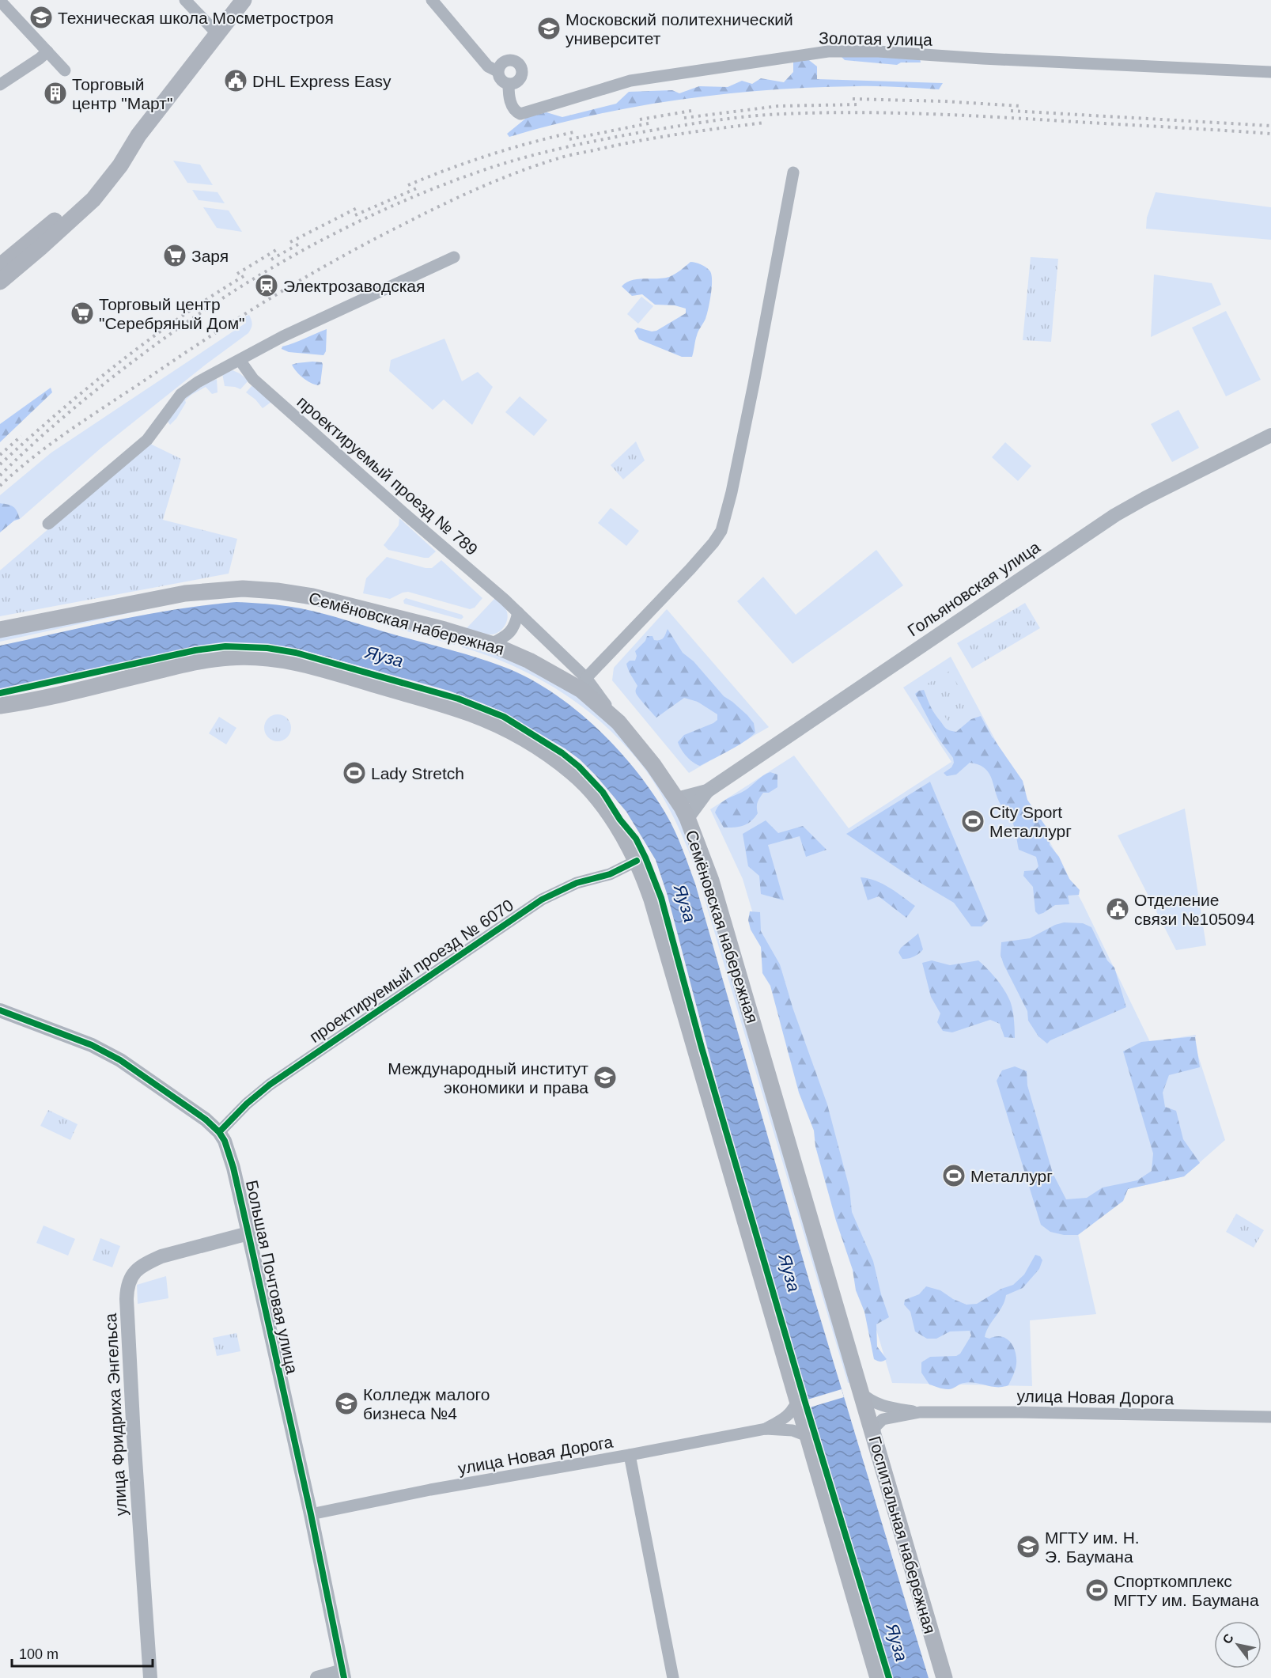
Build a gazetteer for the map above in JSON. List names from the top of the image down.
{
  "streets": {
    "main road": ["Семёновская набережная", "Госпитальная набережная"],
    "street": [
      "Золотая улица",
      "проектируемый проезд № 789",
      "Гольяновская улица",
      "проектируемый проезд № 6070",
      "Большая Почтовая улица",
      "улица Новая Дорога",
      "улица Фридриха Энгельса"
    ]
  },
  "crossings": [
    ["проектируемый проезд № 789", "Семёновская набережная"],
    ["Гольяновская улица", "Семёновская набережная"],
    ["Семёновская набережная", "улица Новая Дорога"],
    ["Семёновская набережная", "Госпитальная набережная"],
    ["проектируемый проезд № 6070", "Большая Почтовая улица"],
    ["Большая Почтовая улица", "улица Новая Дорога"],
    ["Большая Почтовая улица", "улица Фридриха Энгельса"],
    ["улица Новая Дорога", "Госпитальная набережная"]
  ],
  "water": ["Яуза"],
  "places": {
    "school or university": [
      "Техническая школа Мосметростроя",
      "Московский политехнический университет",
      "Международный институт экономики и права",
      "Колледж малого бизнеса №4",
      "МГТУ им. Н. Э. Баумана"
    ],
    "public building": ["DHL Express Easy", "Отделение связи №105094"],
    "building": ["Торговый центр \"Март\""],
    "supermarket": ["Заря", "Торговый центр \"Серебряный Дом\""],
    "station": ["Электрозаводская"],
    "sports": [
      "Lady Stretch",
      "City Sport Металлург",
      "Металлург",
      "Спорткомплекс МГТУ им. Баумана"
    ]
  },
  "scale_bar": "100 m",
  "north": "top left"
}
